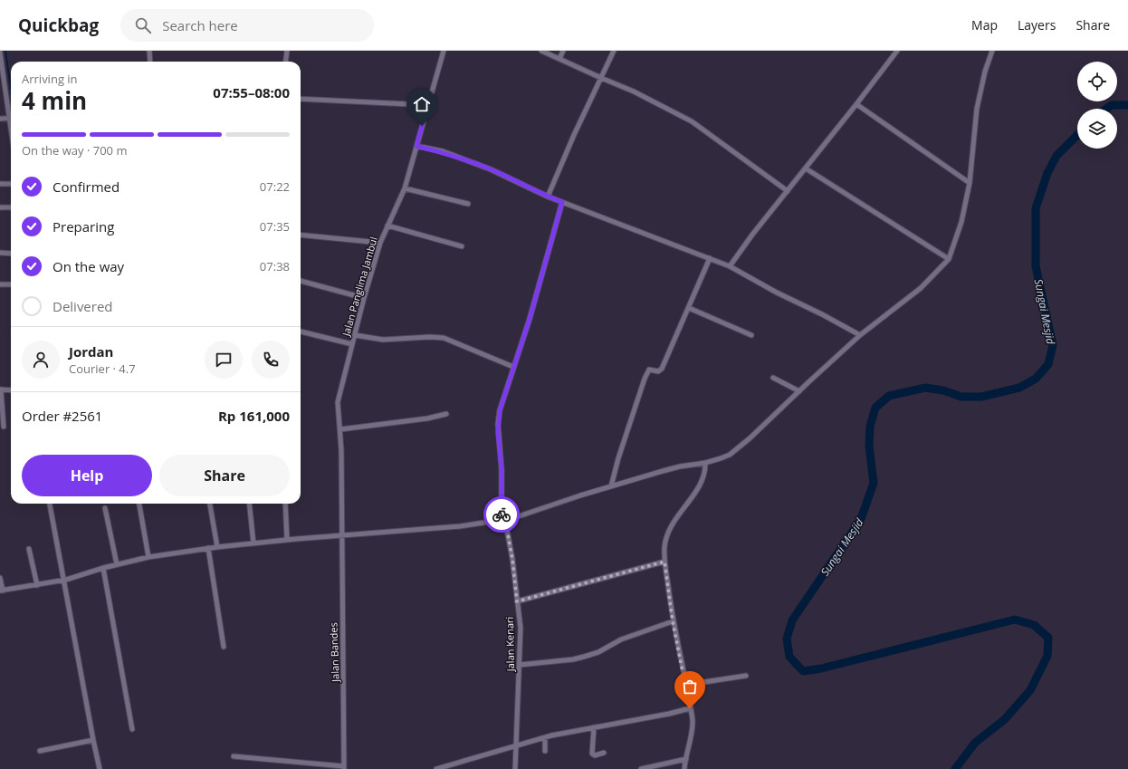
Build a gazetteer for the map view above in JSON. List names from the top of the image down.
{
  "streets": {
    "street": ["Jalan Panglima Jambul", "Jalan Kenari", "Jalan Bandes"]
  },
  "crossings": [
    ["Jalan Panglima Jambul", "Jalan Bandes"]
  ],
  "water": ["Sungai Mesjid"],
  "page": {
    "header": "Quickbag",
    "search": "Search here",
    "nav": ["Map", "Layers", "Share"],
    "heading": ["4 min", "Arriving in", "07:55–08:00"],
    "panel": [
      "Jordan",
      "Courier · 4.7",
      "Order #2561",
      "Rp 161,000"
    ],
    "bar": "On the way · 700 m",
    "list": [
      ["Confirmed", "07:22"],
      ["Preparing", "07:35"],
      ["On the way", "07:38"],
      "Delivered"
    ],
    "buttons": ["Help", "Share"]
  }
}
